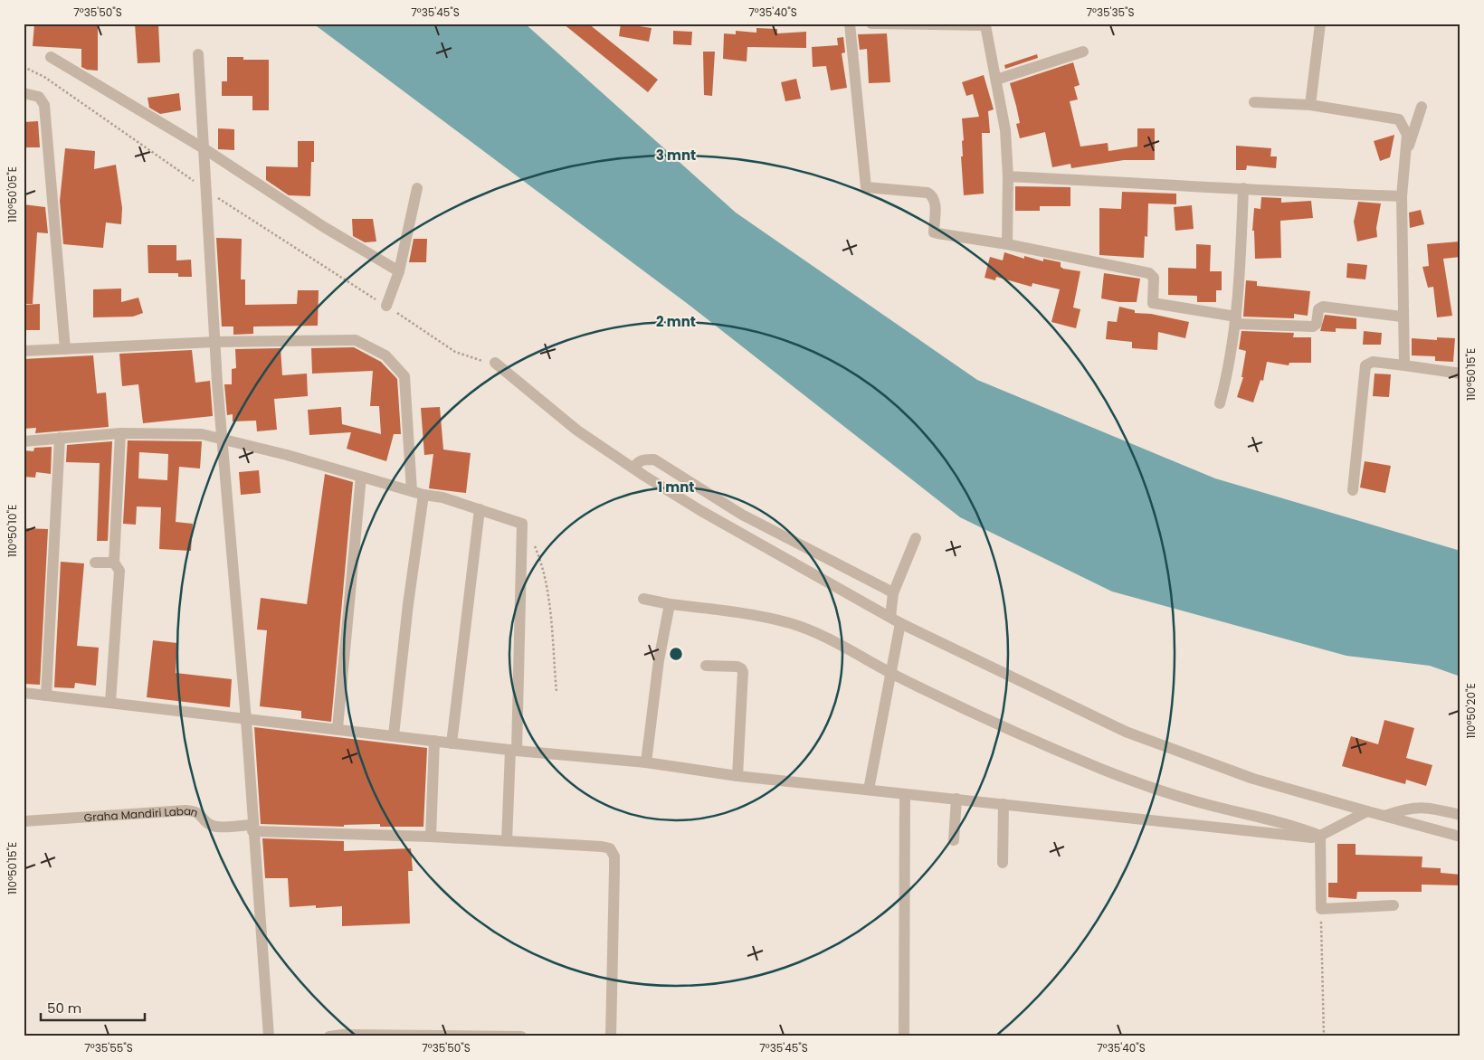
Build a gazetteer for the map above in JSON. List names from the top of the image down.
{
  "streets": {
    "street": ["Graha Mandiri Laban"]
  },
  "scale_bar": "50 m",
  "coordinates": [
    "7°35'50\"S",
    "7°35'45\"S",
    "7°35'40\"S",
    "7°35'35\"S",
    "110°50'05\"E",
    "110°50'15\"E",
    "110°50'10\"E",
    "110°50'20\"E",
    "7°35'55\"S"
  ],
  "rings": ["3 mnt", "2 mnt", "1 mnt"]
}
